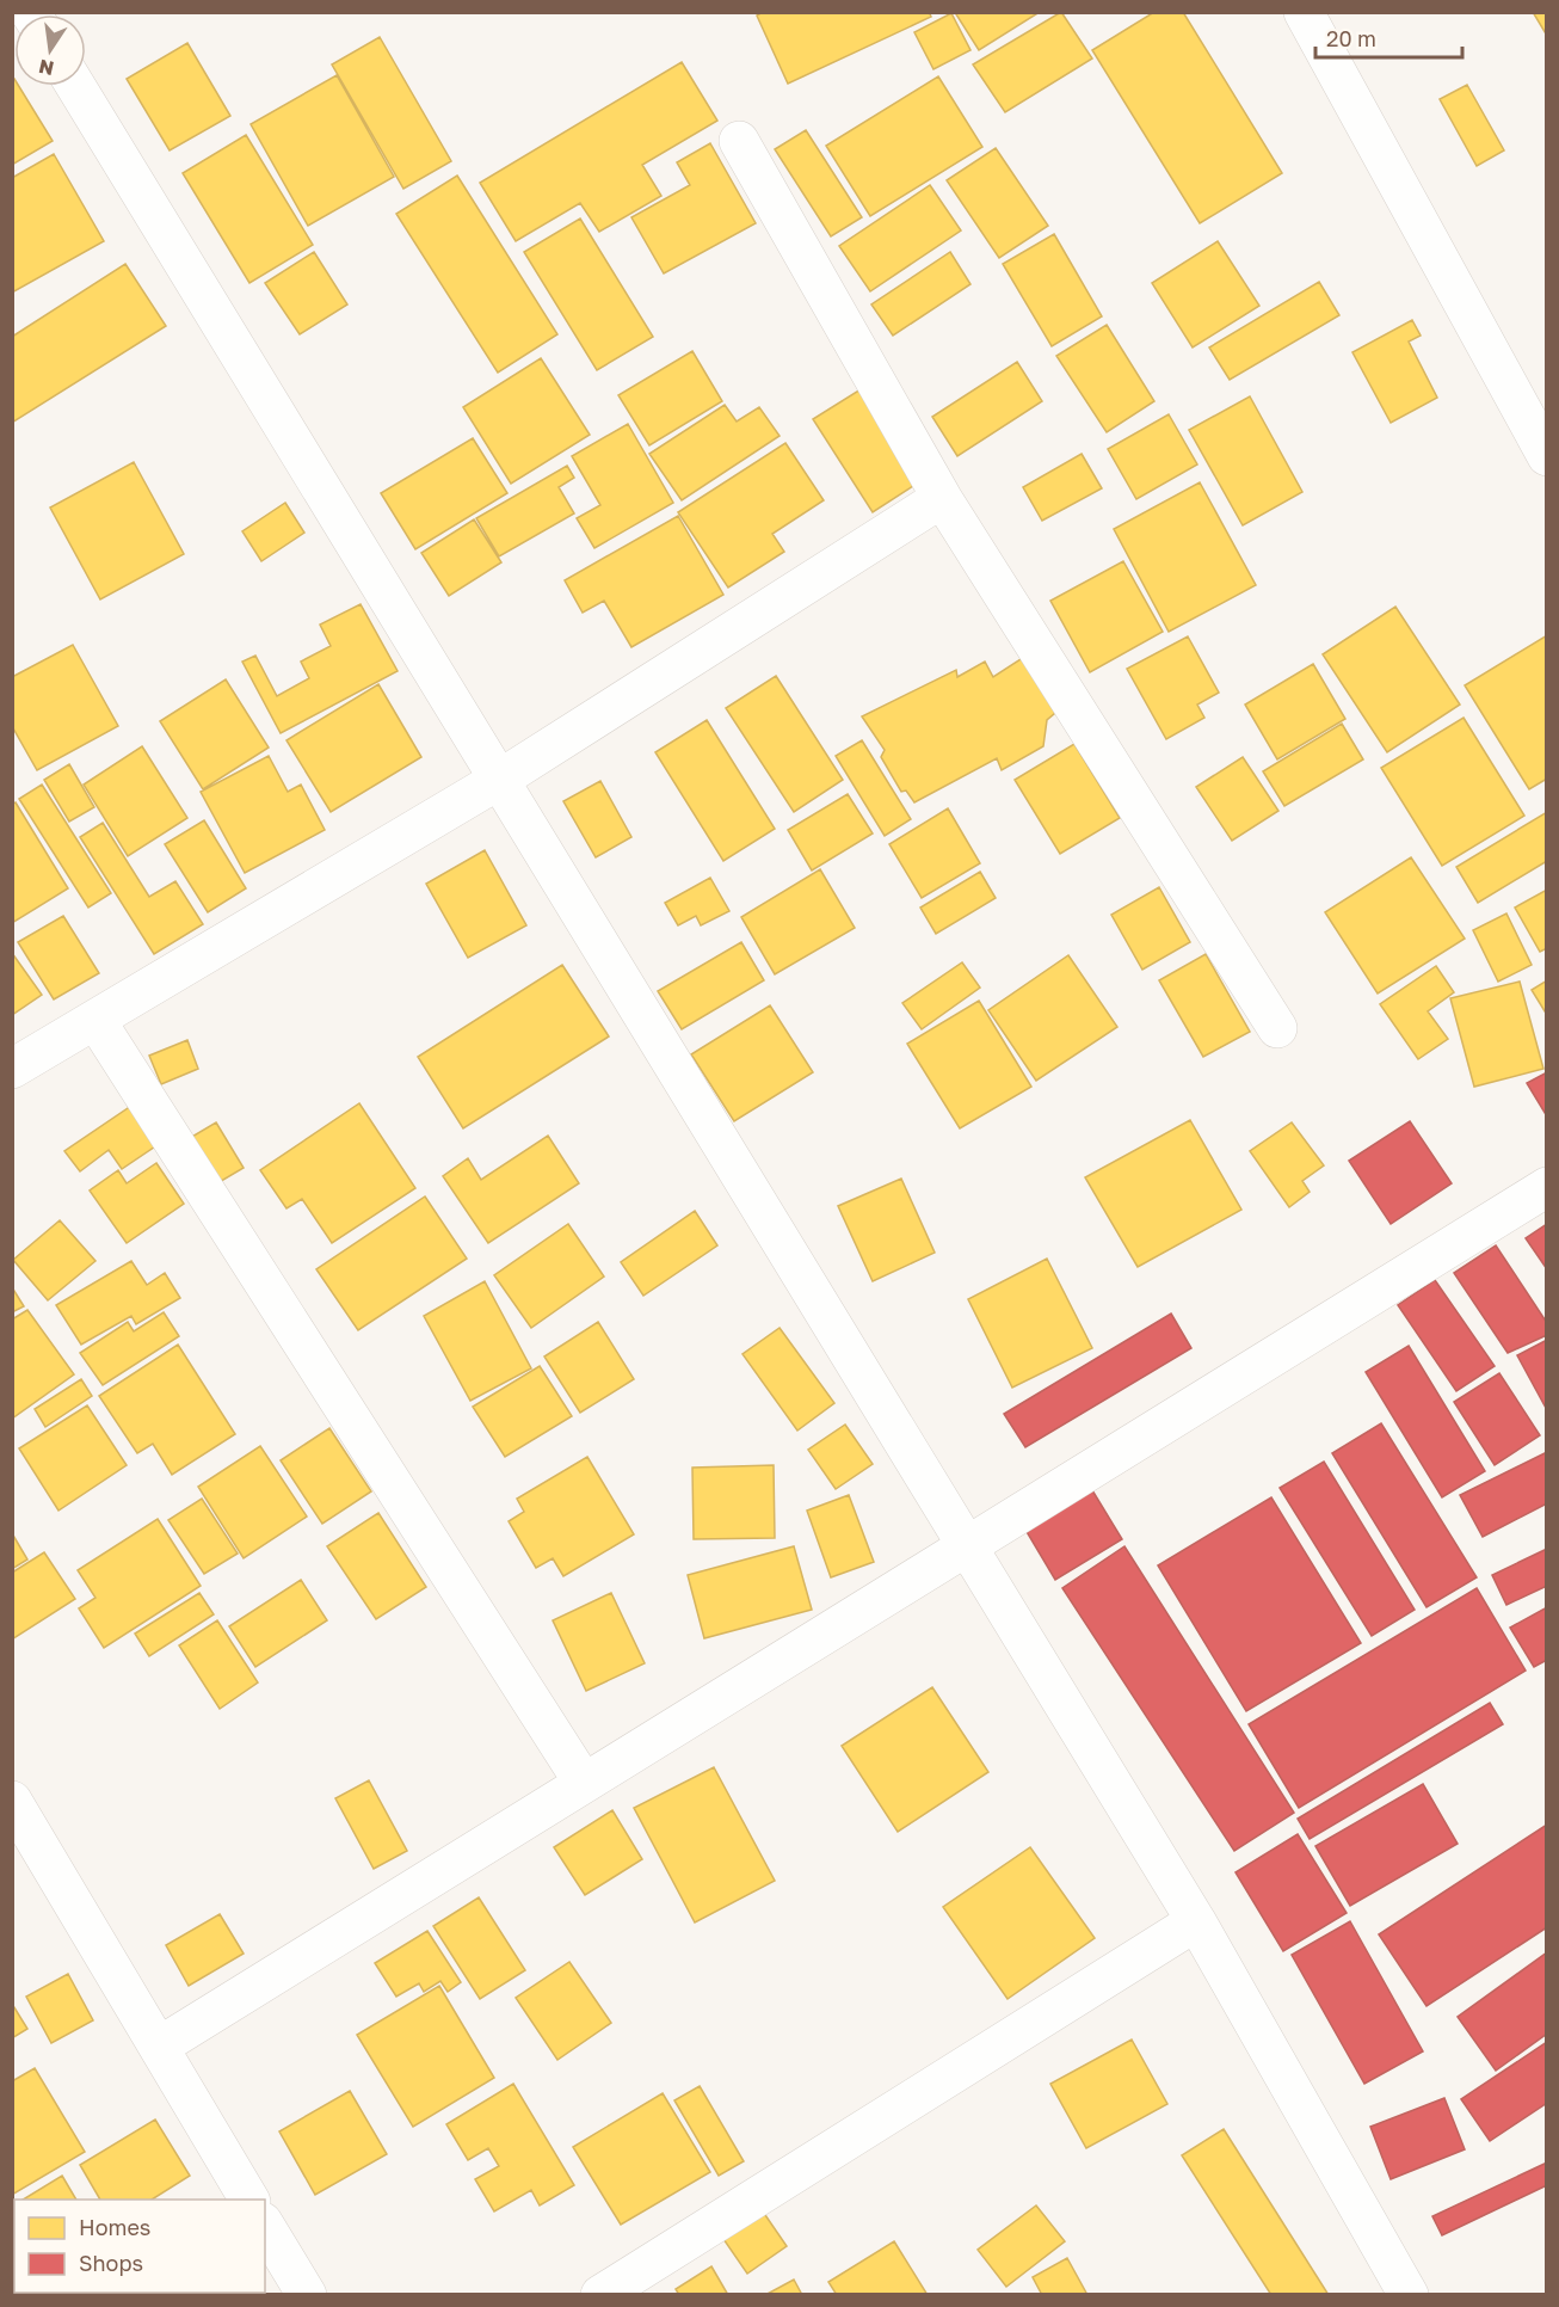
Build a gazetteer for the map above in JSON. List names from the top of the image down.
{
  "legend": ["Homes", "Shops"],
  "scale_bar": "20 m",
  "north": "bottom"
}
